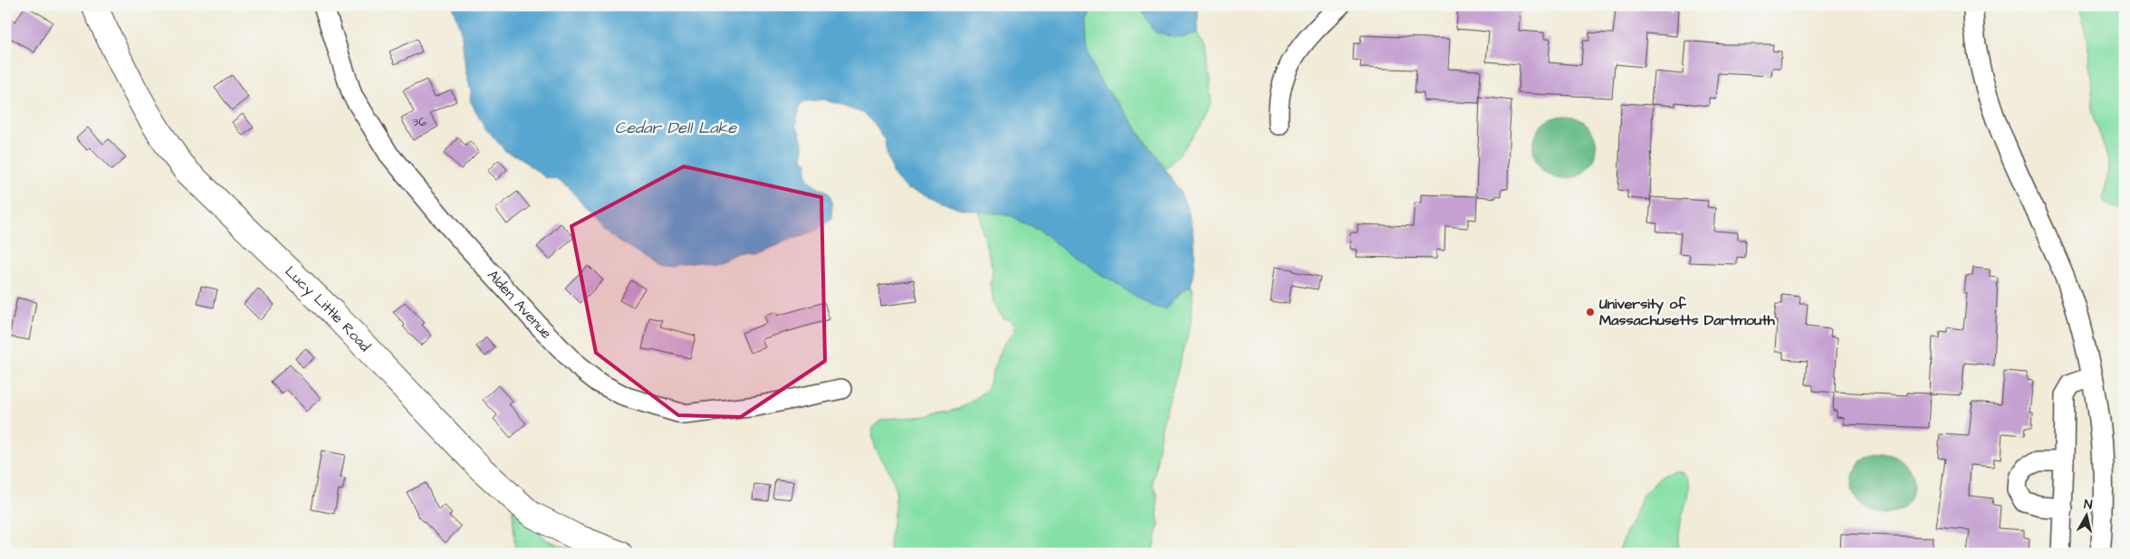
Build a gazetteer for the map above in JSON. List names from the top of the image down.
{
  "streets": {
    "street": ["Alden Avenue", "Lucy Little Road"]
  },
  "water": ["Cedar Dell Lake"],
  "places": ["University of Massachusetts Dartmouth"],
  "house_numbers": ["36"],
  "north": "top"
}
